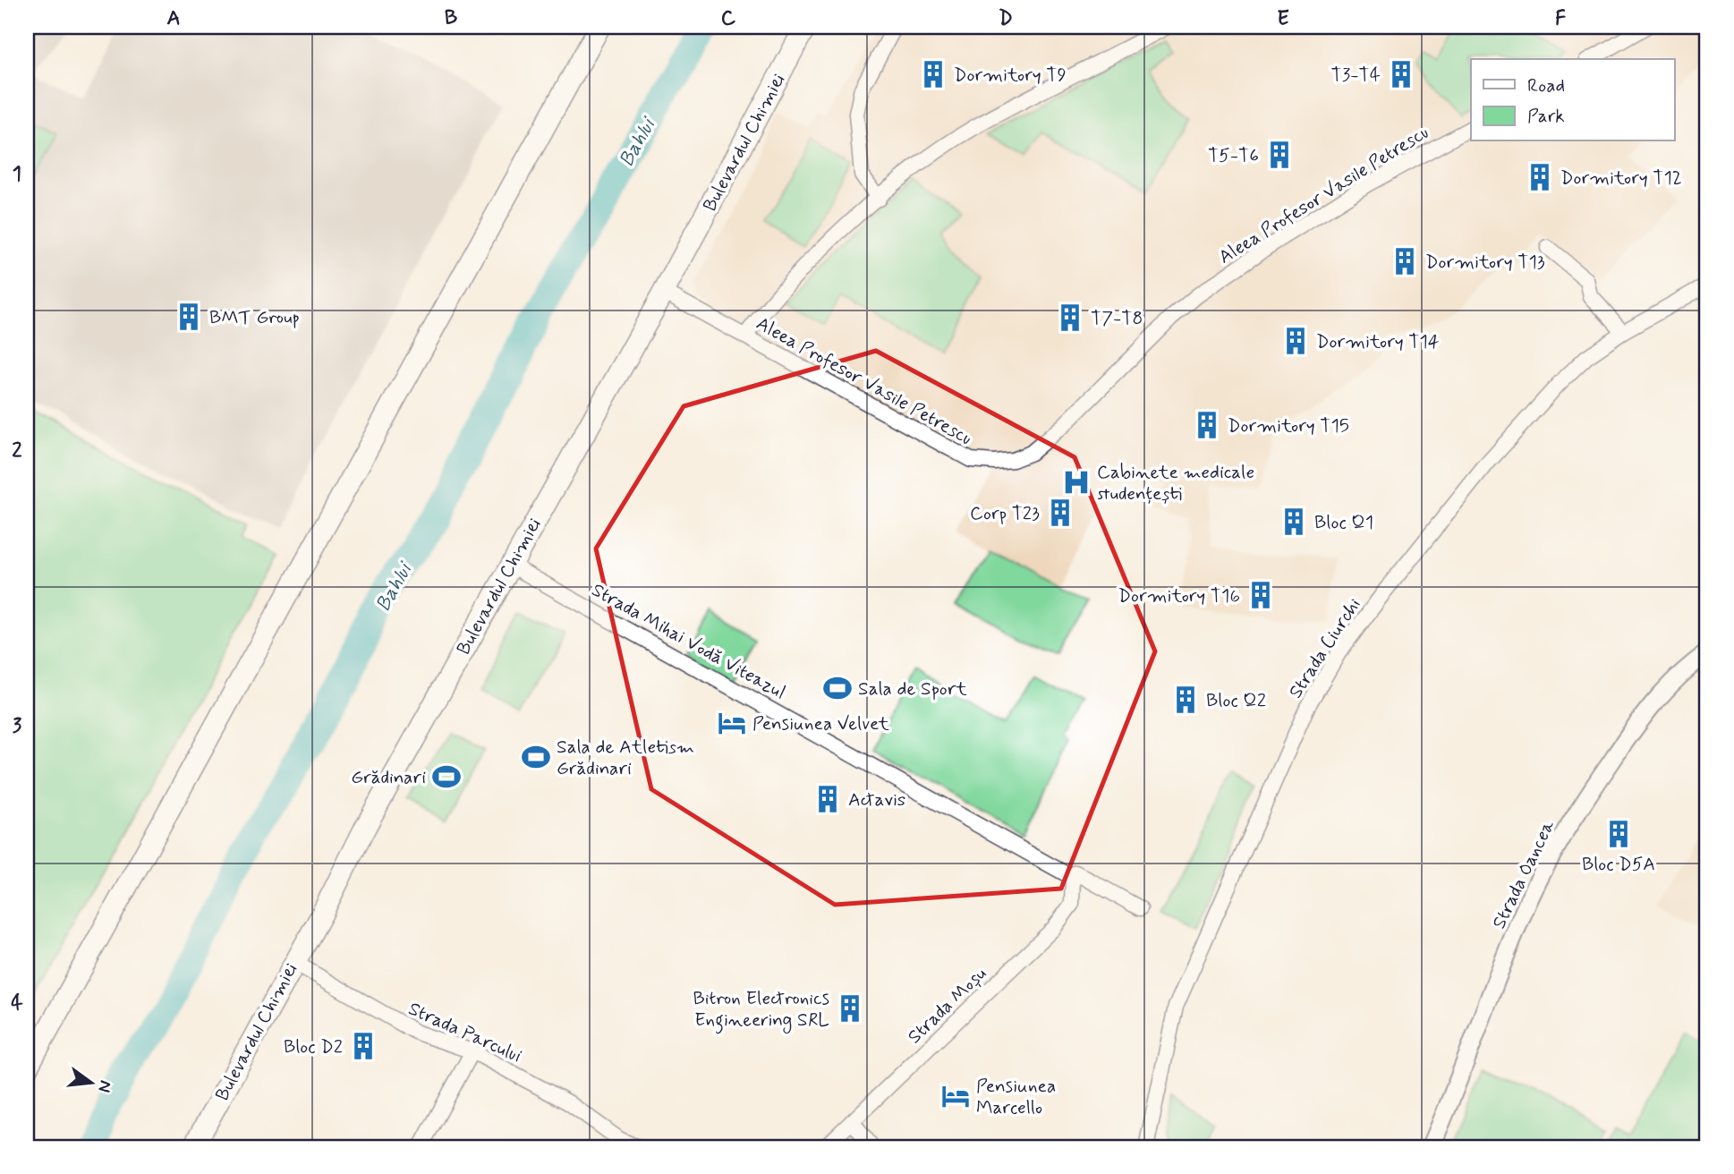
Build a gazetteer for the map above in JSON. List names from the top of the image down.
{
  "streets": {
    "main road": ["Bulevardul Chimiei"],
    "street": [
      "Aleea Profesor Vasile Petrescu",
      "Strada Mihai Vodă Viteazul",
      "Strada Ciurchi",
      "Strada Oancea",
      "Strada Moșu",
      "Strada Parcului"
    ]
  },
  "crossings": [
    ["Bulevardul Chimiei", "Aleea Profesor Vasile Petrescu"],
    ["Bulevardul Chimiei", "Strada Mihai Vodă Viteazul"],
    ["Bulevardul Chimiei", "Strada Parcului"],
    ["Strada Mihai Vodă Viteazul", "Strada Moșu"]
  ],
  "water": ["Bahlui"],
  "places": {
    "building": [
      "Dormitory T9",
      "T3-T4",
      "T5-T6",
      "Dormitory T12",
      "Dormitory T13",
      "BMT Group",
      "T7-T8",
      "Dormitory T14",
      "Dormitory T15",
      "Corp T23",
      "Bloc Q1",
      "Dormitory T16",
      "Bloc Q2",
      "Actavis",
      "Bloc D5A",
      "Bitron Electronics Engineering SRL",
      "Bloc D2"
    ],
    "hospital": ["Cabinete medicale studențești"],
    "sports": ["Sala de Sport", "Sala de Atletism Grădinari", "Grădinari"],
    "hotel": ["Pensiunea Velvet", "Pensiunea Marcello"]
  },
  "legend": ["Road", "Park"],
  "north": "right",
  "grid": {
    "columns": [
      "A",
      "B",
      "C",
      "D",
      "E",
      "F"
    ],
    "rows": [
      "1",
      "2",
      "3",
      "4"
    ]
  }
}
